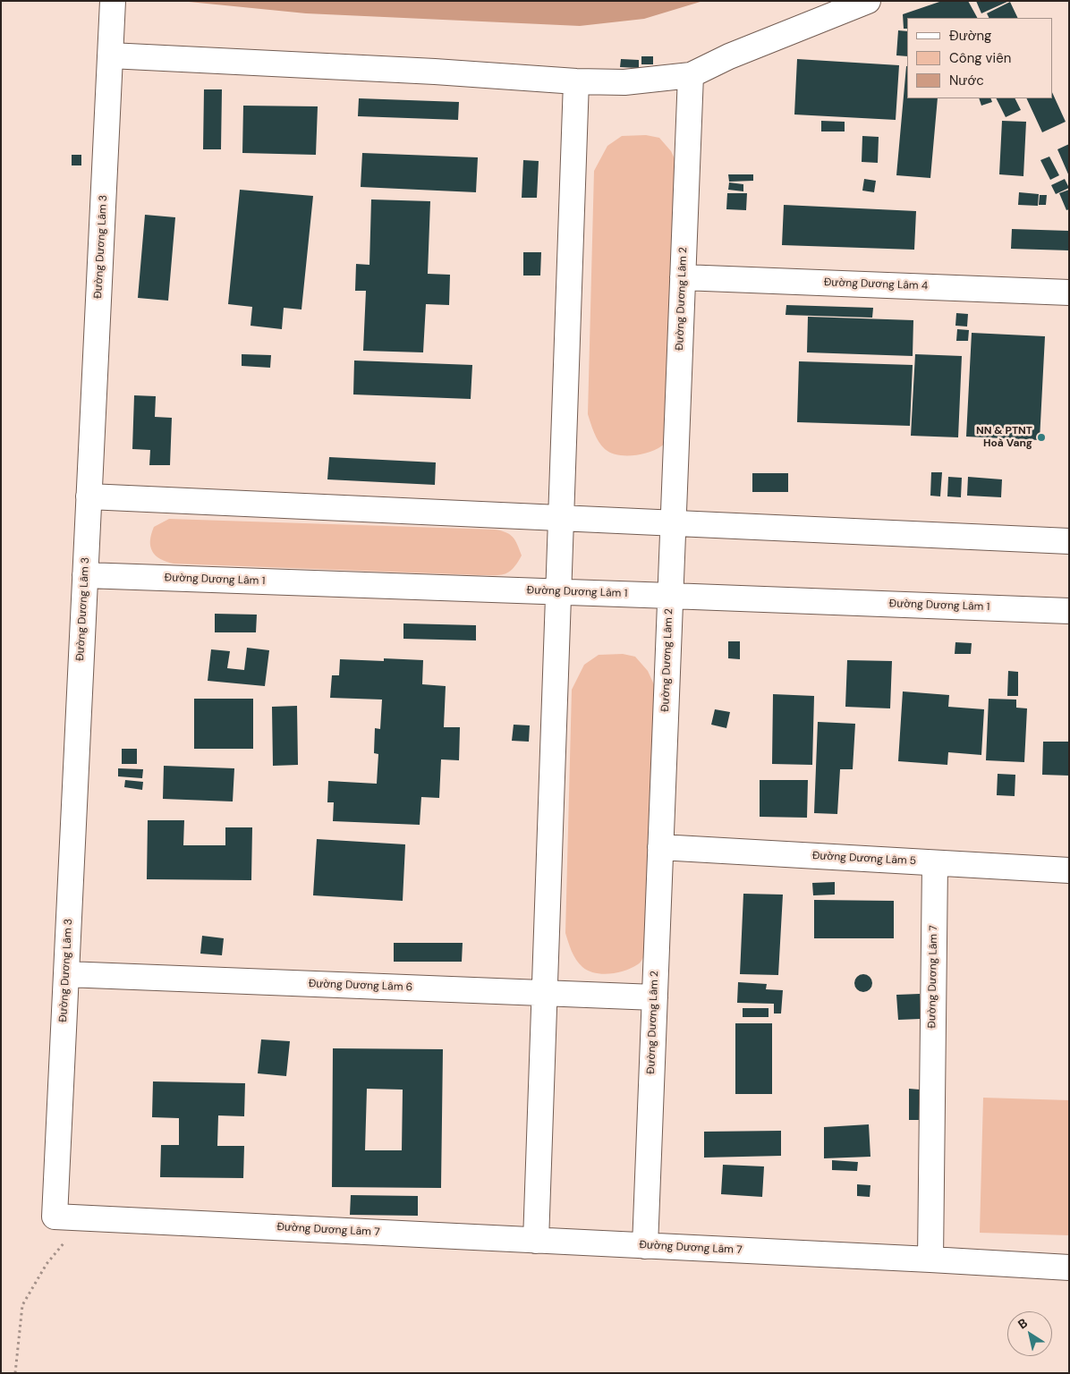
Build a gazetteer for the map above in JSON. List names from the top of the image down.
{
  "streets": {
    "street": [
      "Đường Dương Lâm 3",
      "Đường Dương Lâm 4",
      "Đường Dương Lâm 2",
      "Đường Dương Lâm 1",
      "Đường Dương Lâm 5",
      "Đường Dương Lâm 7",
      "Đường Dương Lâm 6"
    ]
  },
  "crossings": [
    ["Đường Dương Lâm 3", "Đường Dương Lâm 1"],
    ["Đường Dương Lâm 3", "Đường Dương Lâm 7"],
    ["Đường Dương Lâm 3", "Đường Dương Lâm 6"],
    ["Đường Dương Lâm 4", "Đường Dương Lâm 2"],
    ["Đường Dương Lâm 2", "Đường Dương Lâm 1"],
    ["Đường Dương Lâm 2", "Đường Dương Lâm 5"],
    ["Đường Dương Lâm 2", "Đường Dương Lâm 7"],
    ["Đường Dương Lâm 2", "Đường Dương Lâm 6"],
    ["Đường Dương Lâm 5", "Đường Dương Lâm 7"]
  ],
  "places": ["NN & PTNT Hoà Vang"],
  "legend": ["Đường", "Công viên", "Nước"],
  "north": "top left"
}
